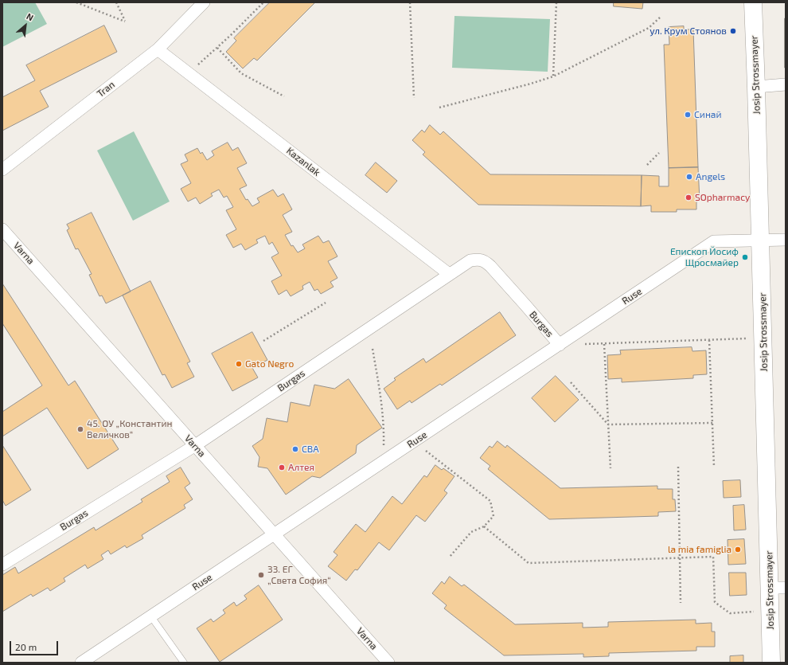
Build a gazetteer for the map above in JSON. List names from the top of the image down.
{
  "streets": {
    "street": [
      "Josip Strossmayer",
      "Tran",
      "Kazanlak",
      "Varna",
      "Ruse",
      "Burgas"
    ]
  },
  "crossings": [
    ["Josip Strossmayer", "Ruse"],
    ["Tran", "Kazanlak"],
    ["Kazanlak", "Burgas"],
    ["Varna", "Ruse"],
    ["Varna", "Burgas"],
    ["Ruse", "Burgas"]
  ],
  "places": [
    "ул. Крум Стоянов",
    "Синай",
    "Angels",
    "SOpharmacy",
    "Епископ Йосиф Щросмайер",
    "Gato Negro",
    "45. ОУ „Константин Величков“",
    "CBA",
    "Алтея",
    "la mia famiglia",
    "33. ЕГ „Света София“"
  ],
  "scale_bar": "20 m",
  "north": "top right"
}
